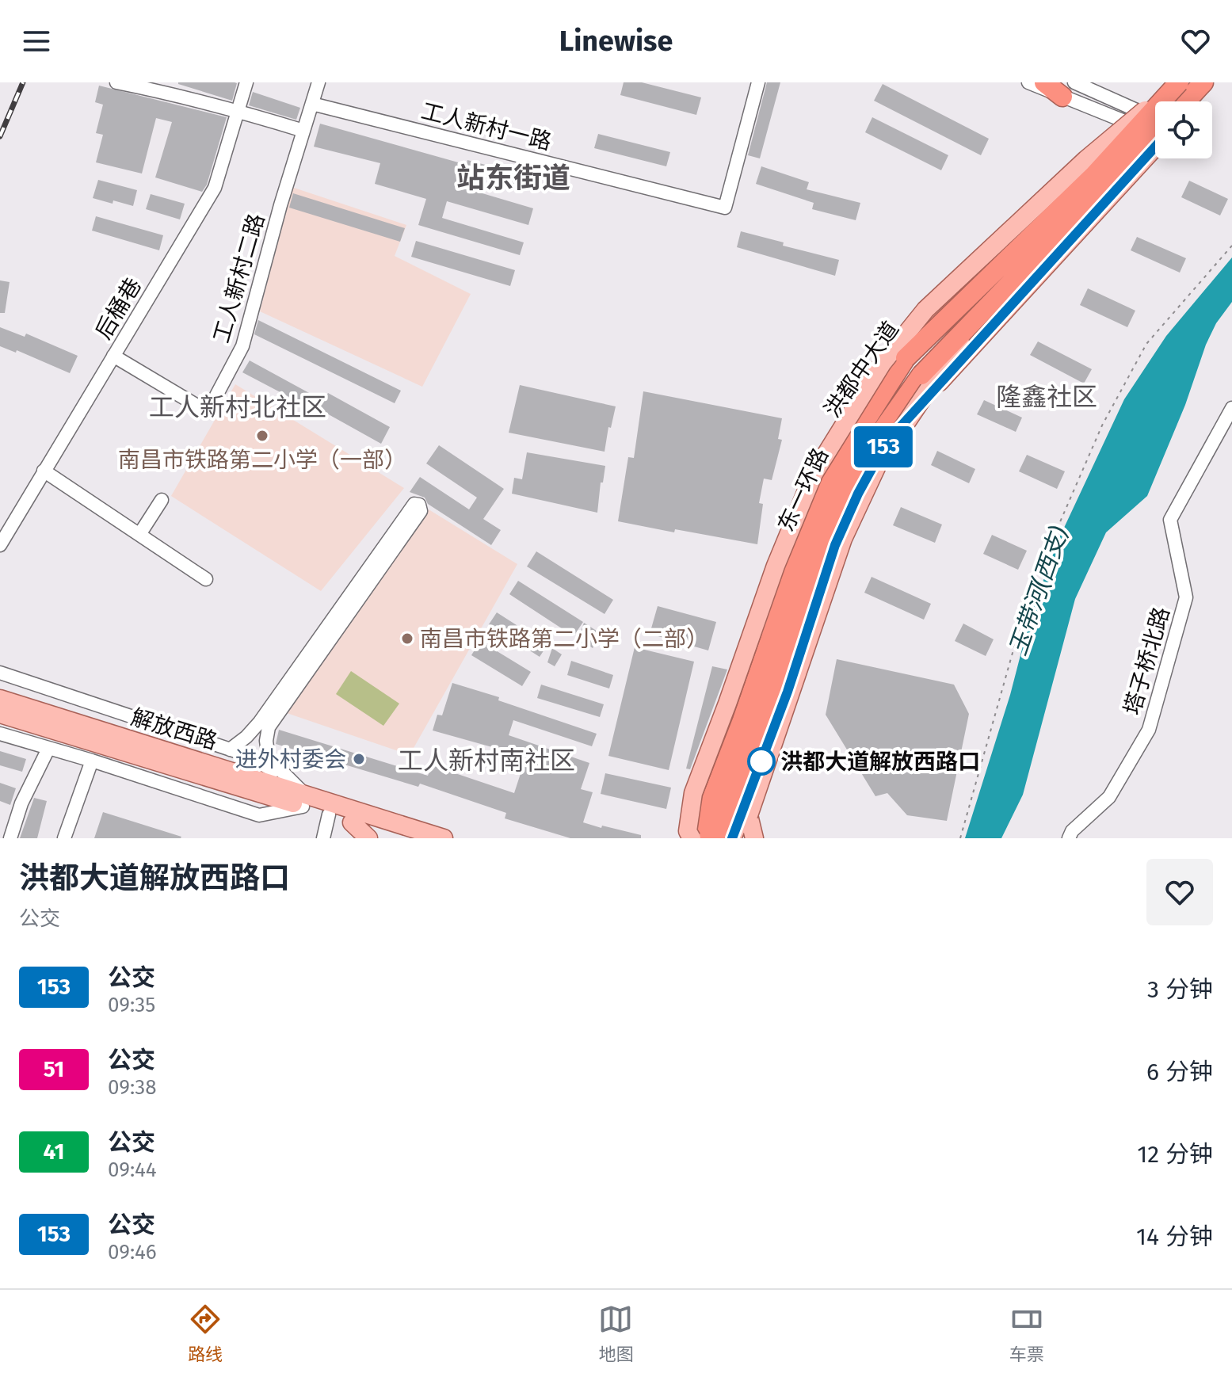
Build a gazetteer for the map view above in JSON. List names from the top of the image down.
{
  "streets": {
    "highway": ["东一环路"],
    "main road": ["洪都中大道", "解放西路"],
    "street": [
      "工人新村一路",
      "工人新村二路",
      "后桶巷",
      "塔子桥北路"
    ]
  },
  "crossings": [
    ["工人新村一路", "工人新村二路"],
    ["工人新村二路", "后桶巷"],
    ["洪都中大道", "东一环路"]
  ],
  "districts": [
    "站东街道",
    "隆鑫社区",
    "工人新村北社区",
    "工人新村南社区"
  ],
  "water": ["玉带河(西支)"],
  "places": [
    "南昌市铁路第二小学（一部）",
    "南昌市铁路第二小学（二部）",
    "进外村委会",
    "洪都大道解放西路口"
  ],
  "lines": ["bus line 153"],
  "page": {
    "header": "Linewise",
    "on_map": "153",
    "heading": ["洪都大道解放西路口", "公交"],
    "list": [
      {
        "mark": "153",
        "name": "公交",
        "note": "09:35",
        "value": "3 分钟"
      },
      {
        "mark": "51",
        "name": "公交",
        "note": "09:38",
        "value": "6 分钟"
      },
      {
        "mark": "41",
        "name": "公交",
        "note": "09:44",
        "value": "12 分钟"
      },
      {
        "mark": "153",
        "name": "公交",
        "note": "09:46",
        "value": "14 分钟"
      }
    ],
    "tabs": ["路线", "地图", "车票"]
  }
}
